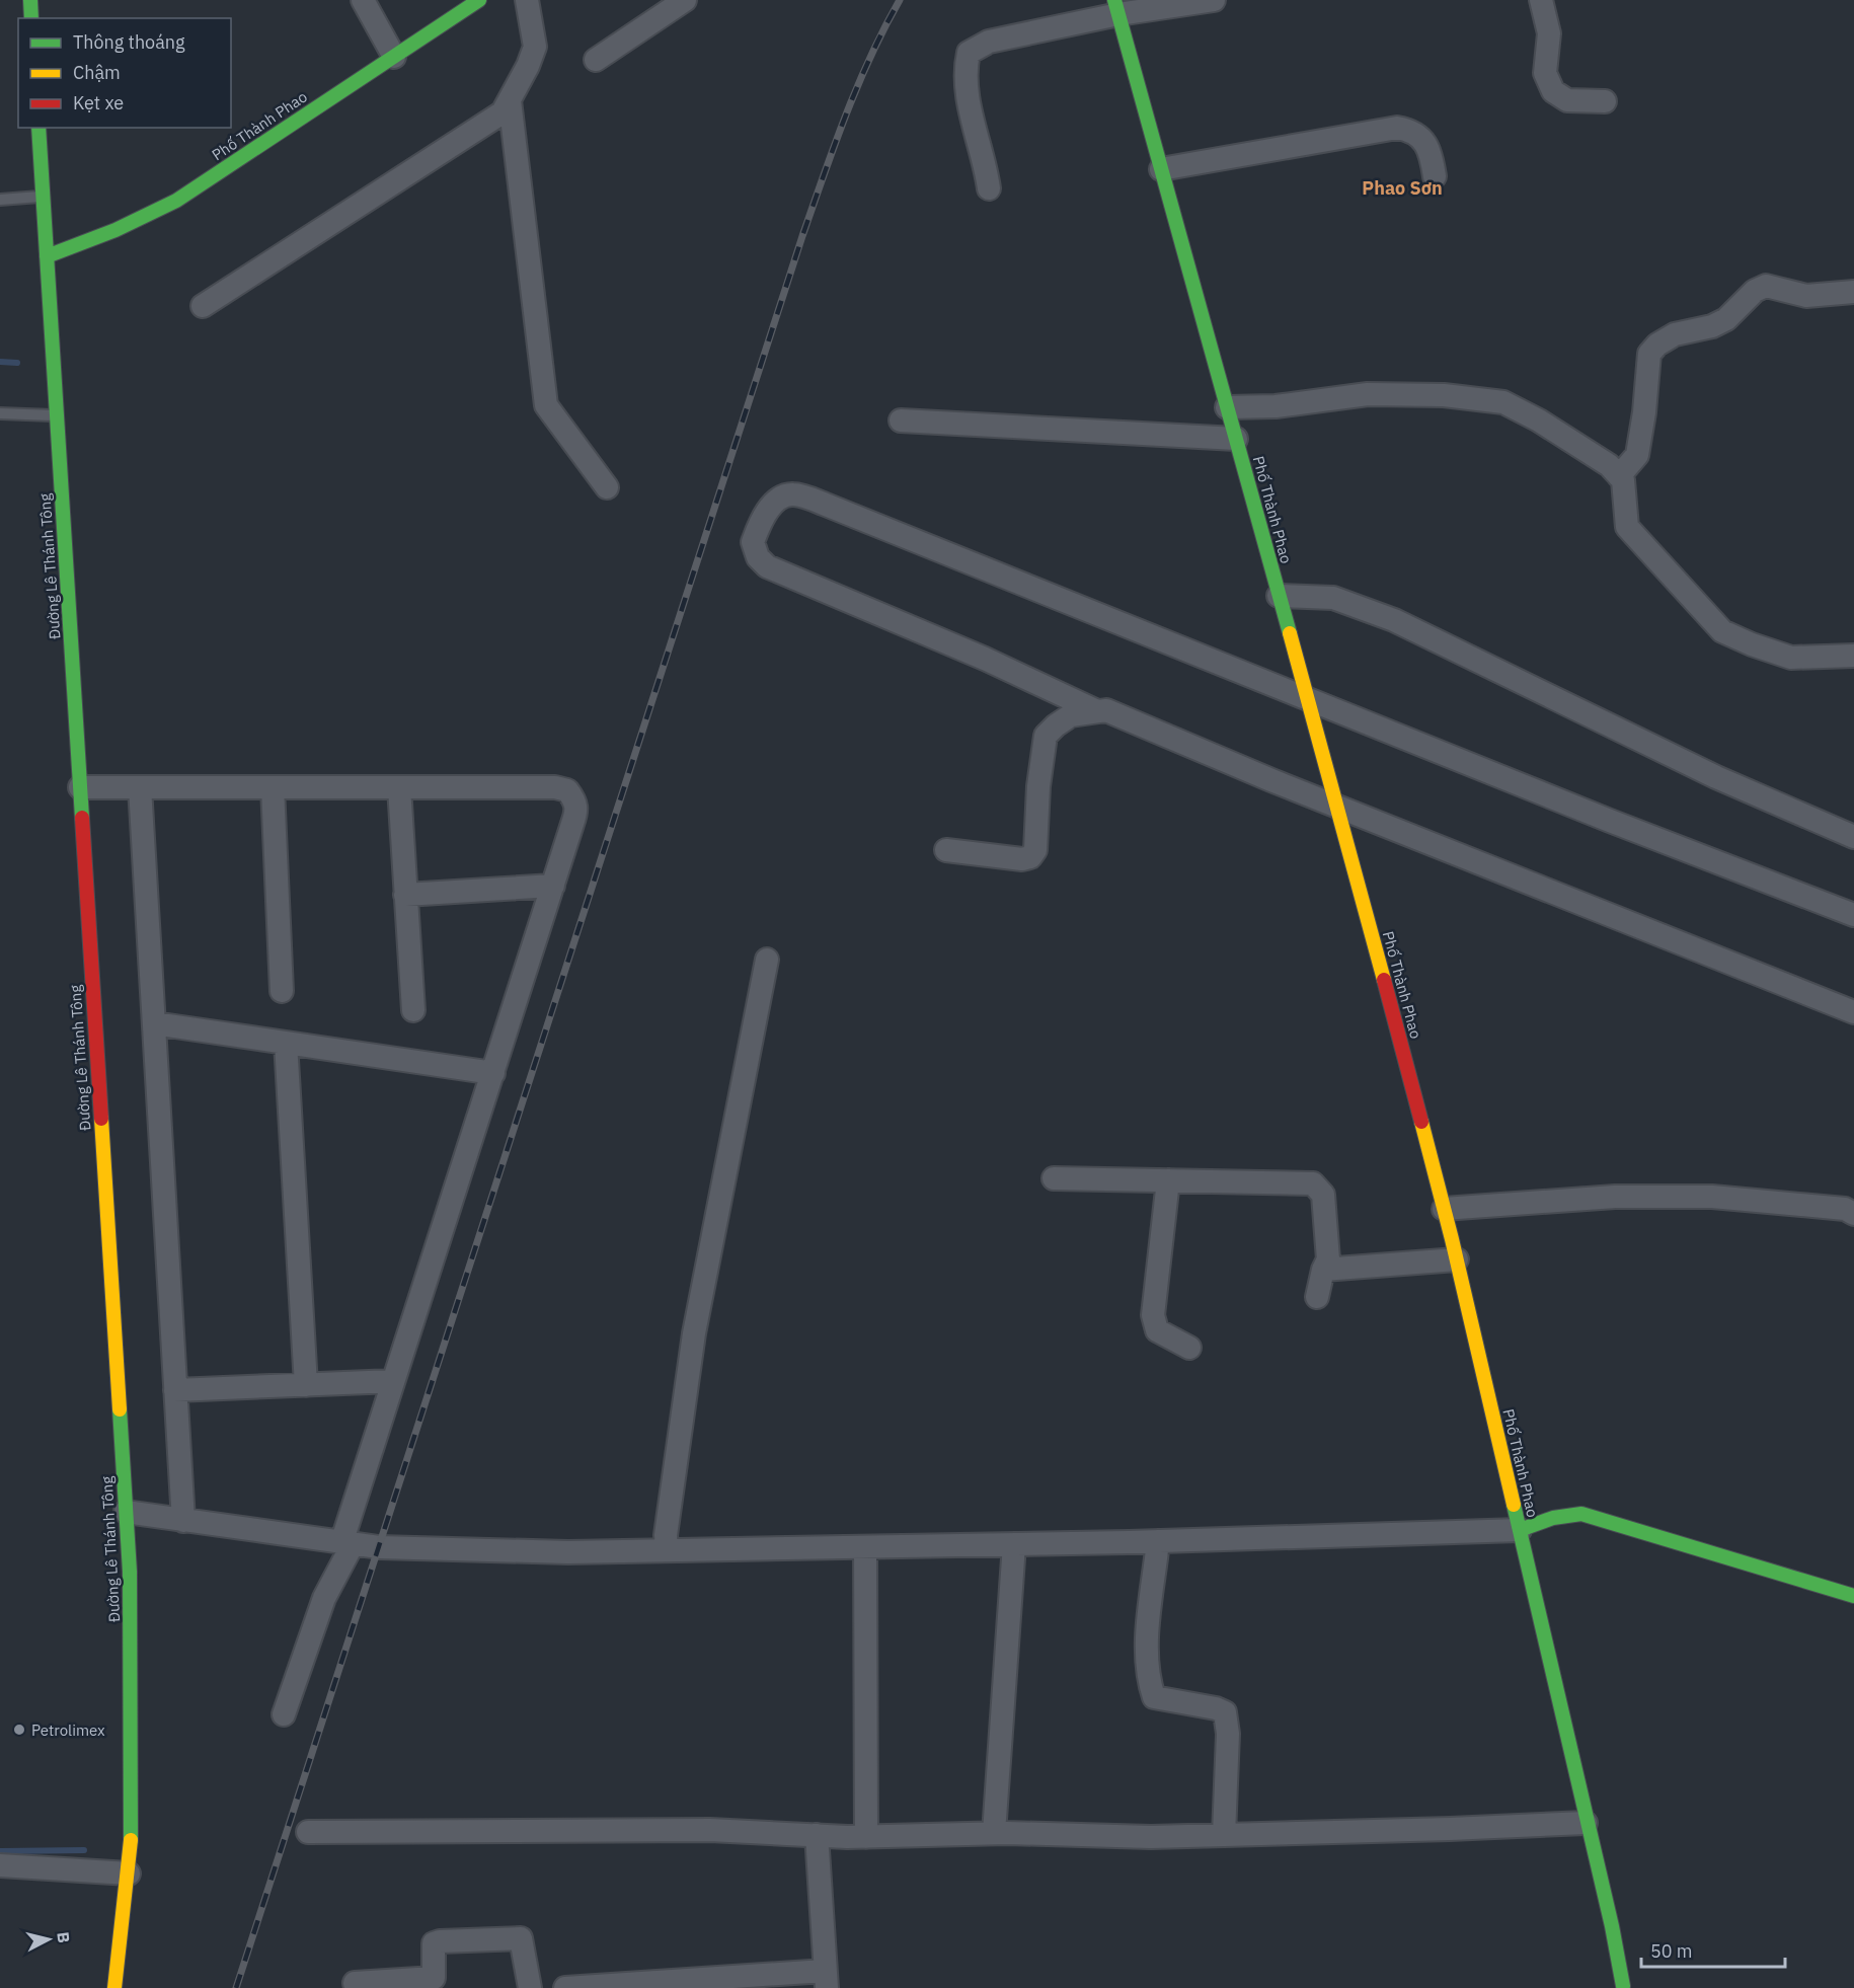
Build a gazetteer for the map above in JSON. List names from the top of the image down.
{
  "streets": {
    "main road": ["Phố Thành Phao", "Đường Lê Thánh Tông"]
  },
  "crossings": [
    ["Phố Thành Phao", "Đường Lê Thánh Tông"]
  ],
  "districts": ["Phao Sơn"],
  "places": ["Petrolimex"],
  "legend": ["Thông thoáng", "Chậm", "Kẹt xe"],
  "scale_bar": "50 m",
  "north": "right"
}
